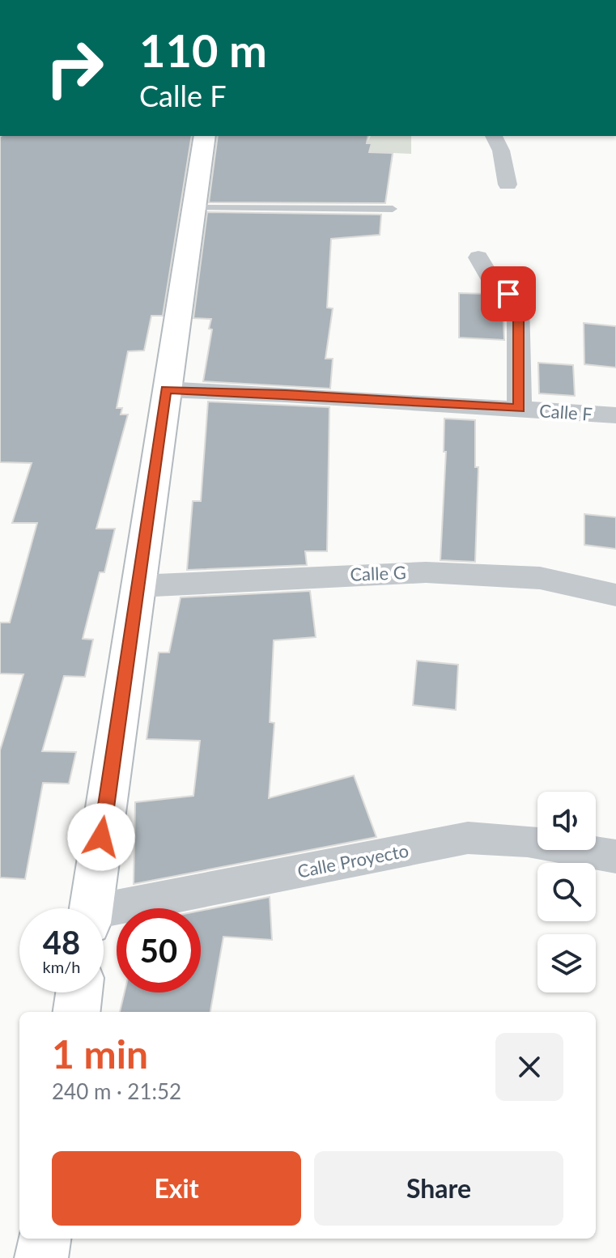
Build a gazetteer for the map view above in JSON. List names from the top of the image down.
{
  "streets": {
    "street": ["Calle F", "Calle G", "Calle Proyecto"]
  },
  "page": {
    "turn": ["110 m", "Calle F"],
    "speed": "48 km/h",
    "limit": "50",
    "heading": ["1 min", "240 m · 21:52"],
    "buttons": ["Exit", "Share"]
  }
}
